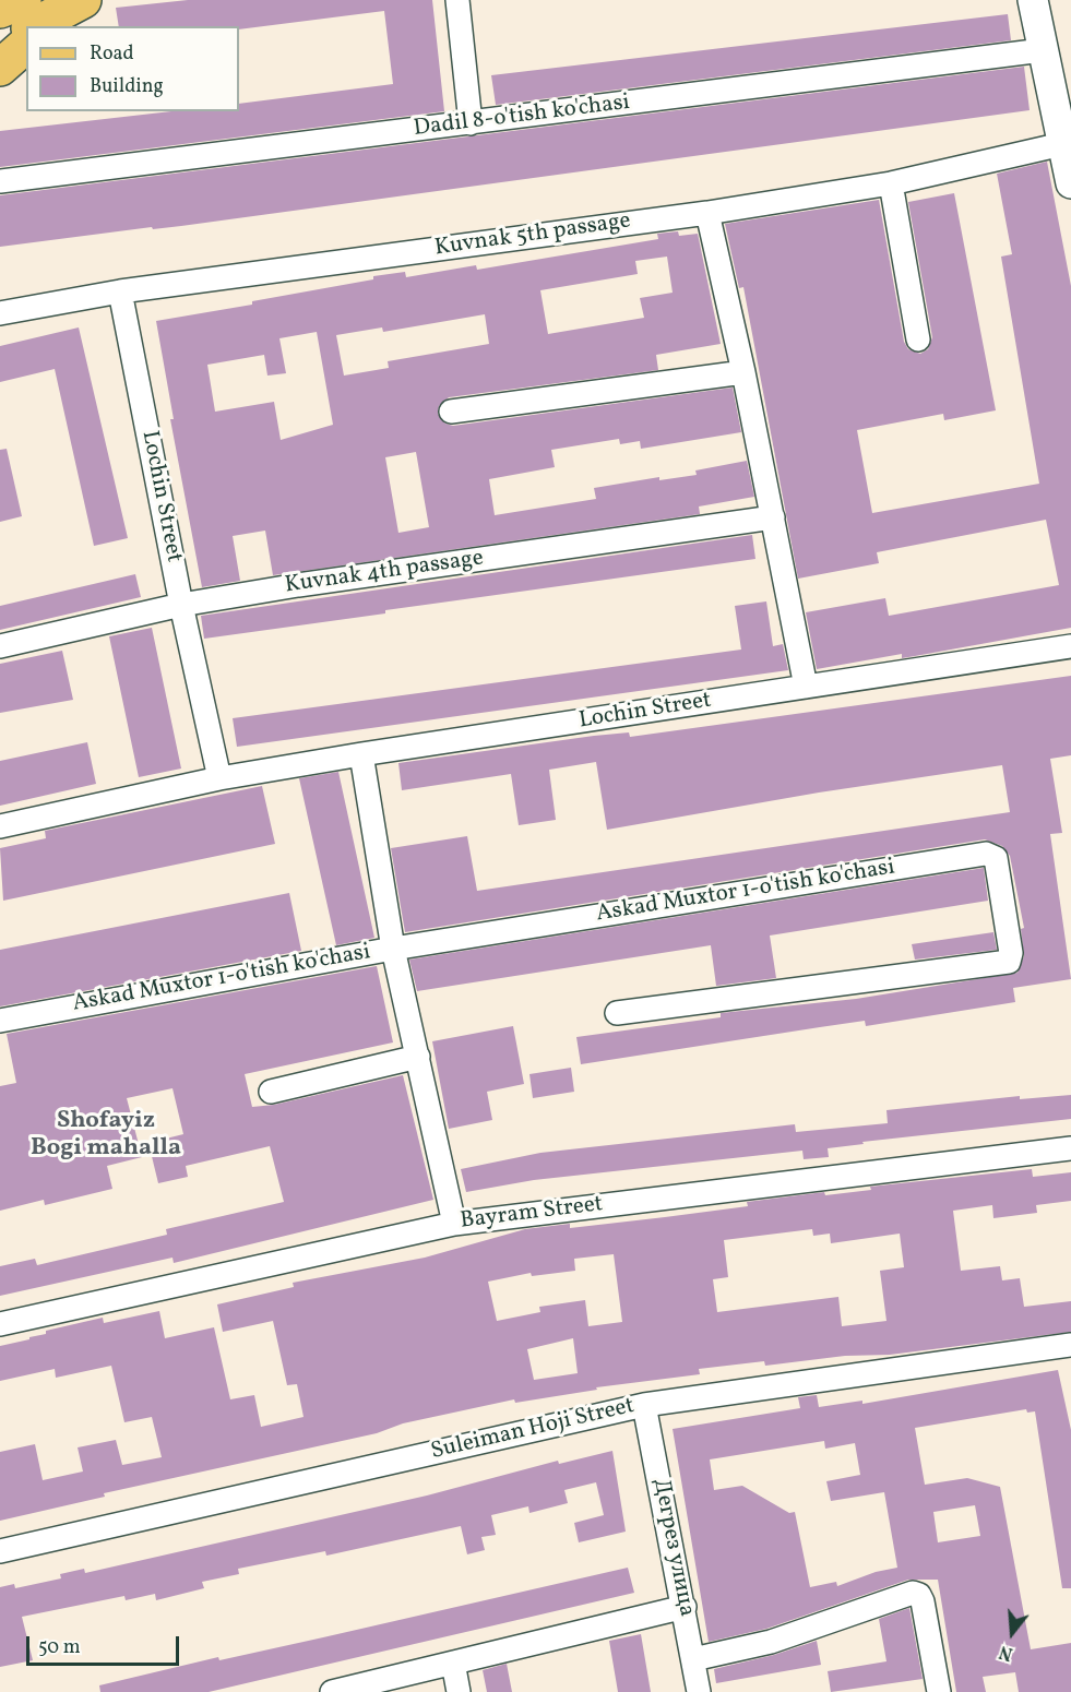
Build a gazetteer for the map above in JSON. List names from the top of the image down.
{
  "streets": {
    "street": [
      "Dadil 8-o'tish ko'chasi",
      "Kuvnak 5th passage",
      "Lochin Street",
      "Kuvnak 4th passage",
      "Askad Muxtor 1-o'tish ko'chasi",
      "Bayram Street",
      "Suleiman Hoji Street",
      "Дегрез улица"
    ]
  },
  "crossings": [
    ["Kuvnak 5th passage", "Lochin Street"],
    ["Lochin Street", "Kuvnak 4th passage"],
    ["Suleiman Hoji Street", "Дегрез улица"]
  ],
  "districts": ["Shofayiz Bogi mahalla"],
  "legend": ["Road", "Building"],
  "scale_bar": "50 m",
  "north": "bottom"
}
